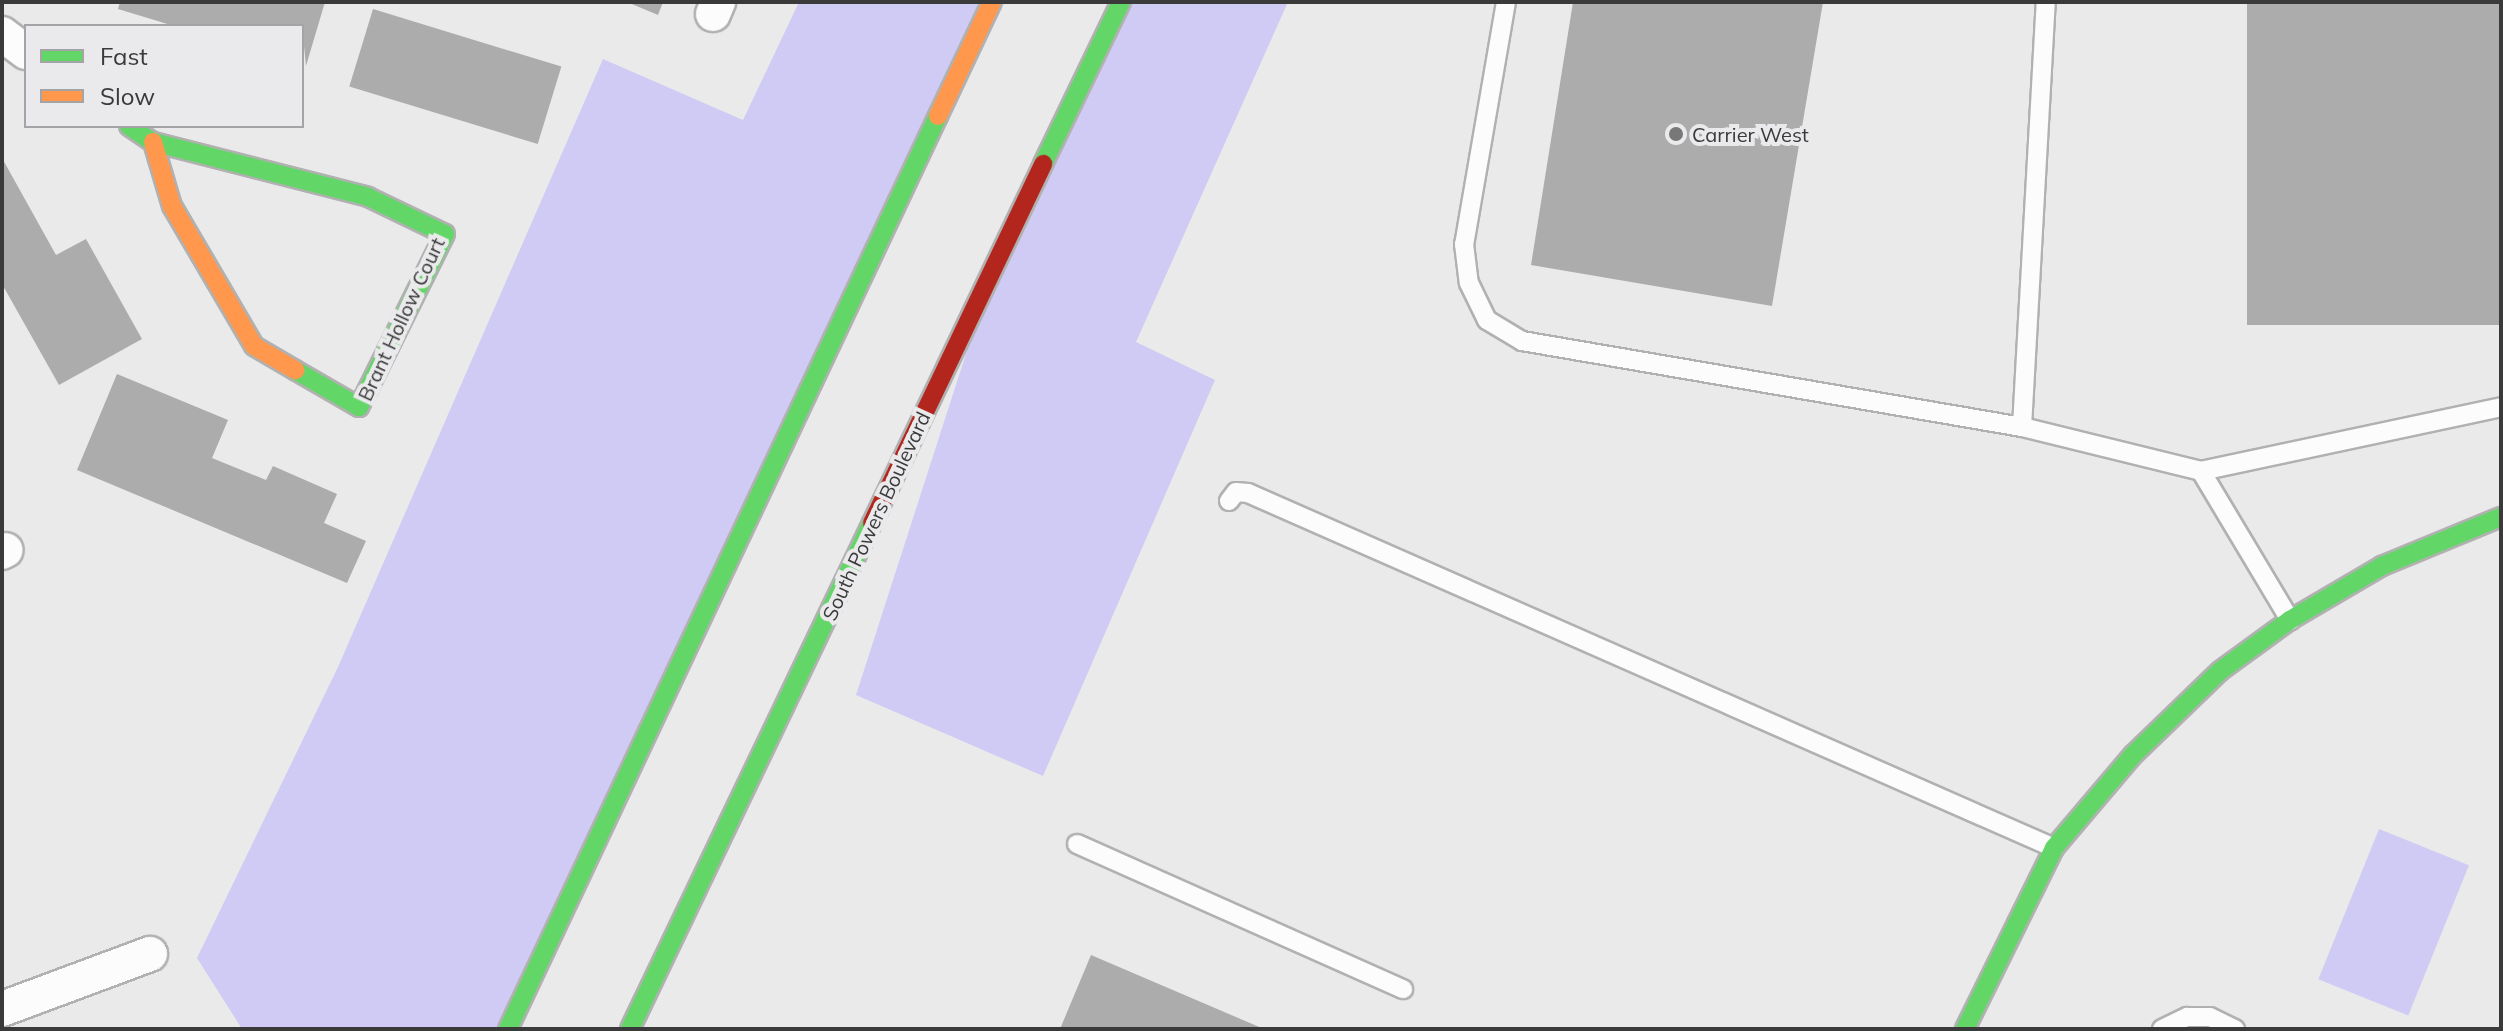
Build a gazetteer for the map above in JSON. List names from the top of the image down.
{
  "streets": {
    "main road": ["Brant Hollow Court", "South Powers Boulevard"]
  },
  "places": ["Carrier West"],
  "legend": ["Fast", "Slow"]
}
